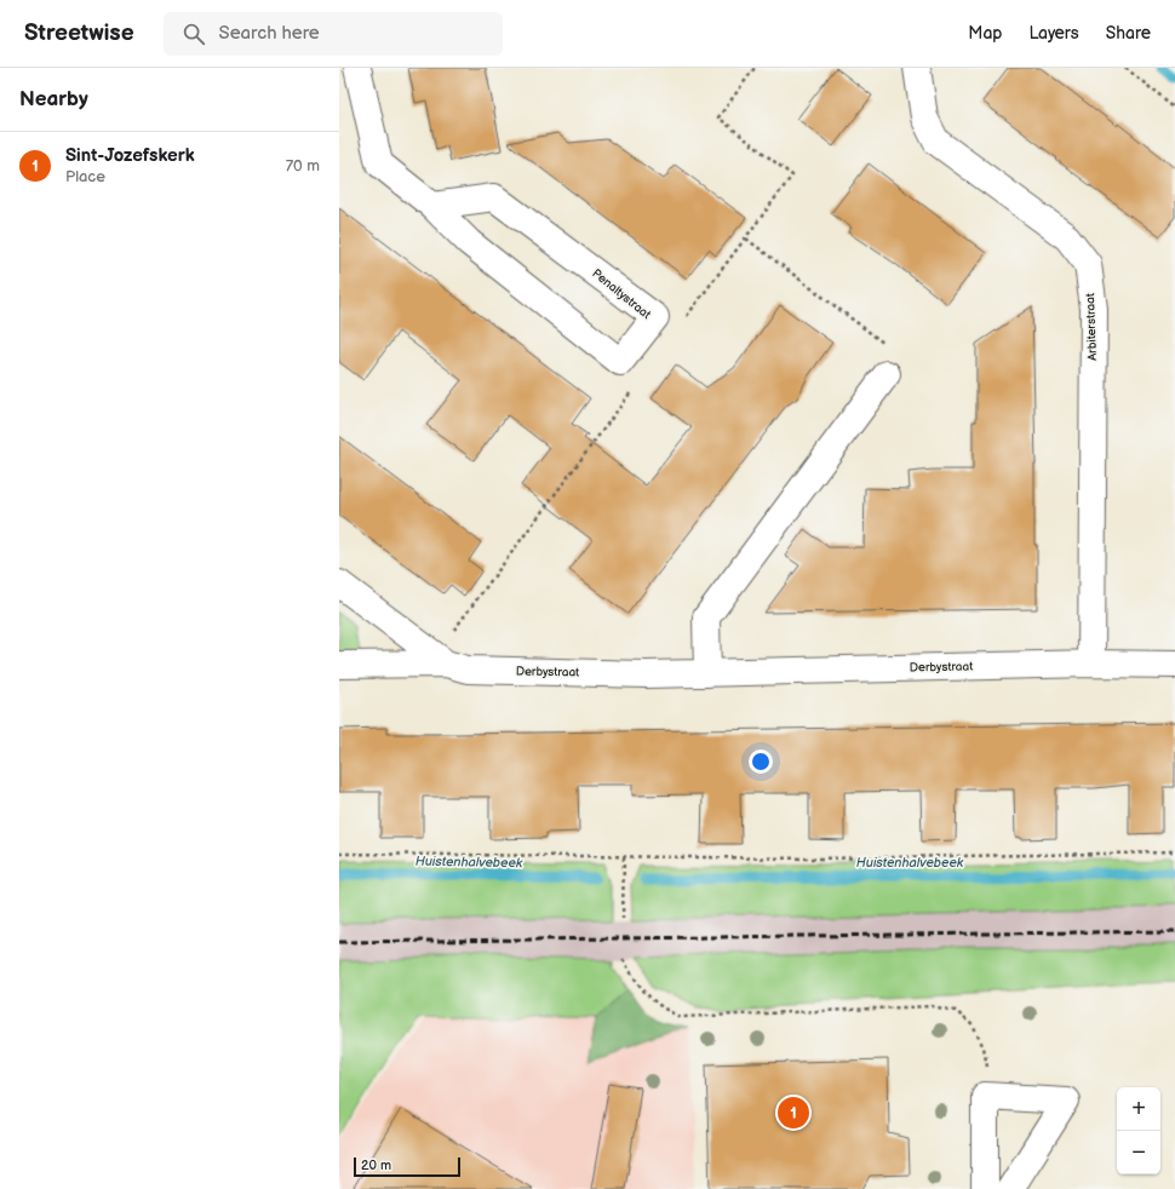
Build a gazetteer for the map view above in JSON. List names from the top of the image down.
{
  "streets": {
    "street": ["Penaltystraat", "Arbiterstraat", "Derbystraat"]
  },
  "crossings": [
    ["Arbiterstraat", "Derbystraat"]
  ],
  "water": ["Huistenhalvebeek"],
  "scale_bar": "20 m",
  "page": {
    "header": "Streetwise",
    "search": "Search here",
    "nav": ["Map", "Layers", "Share"],
    "heading": "Nearby",
    "list": [
      {
        "mark": "1",
        "name": "Sint-Jozefskerk",
        "note": "Place",
        "value": "70 m"
      }
    ],
    "map_buttons": ["+", "−"],
    "pins": "1",
    "scale": "20 m"
  }
}
